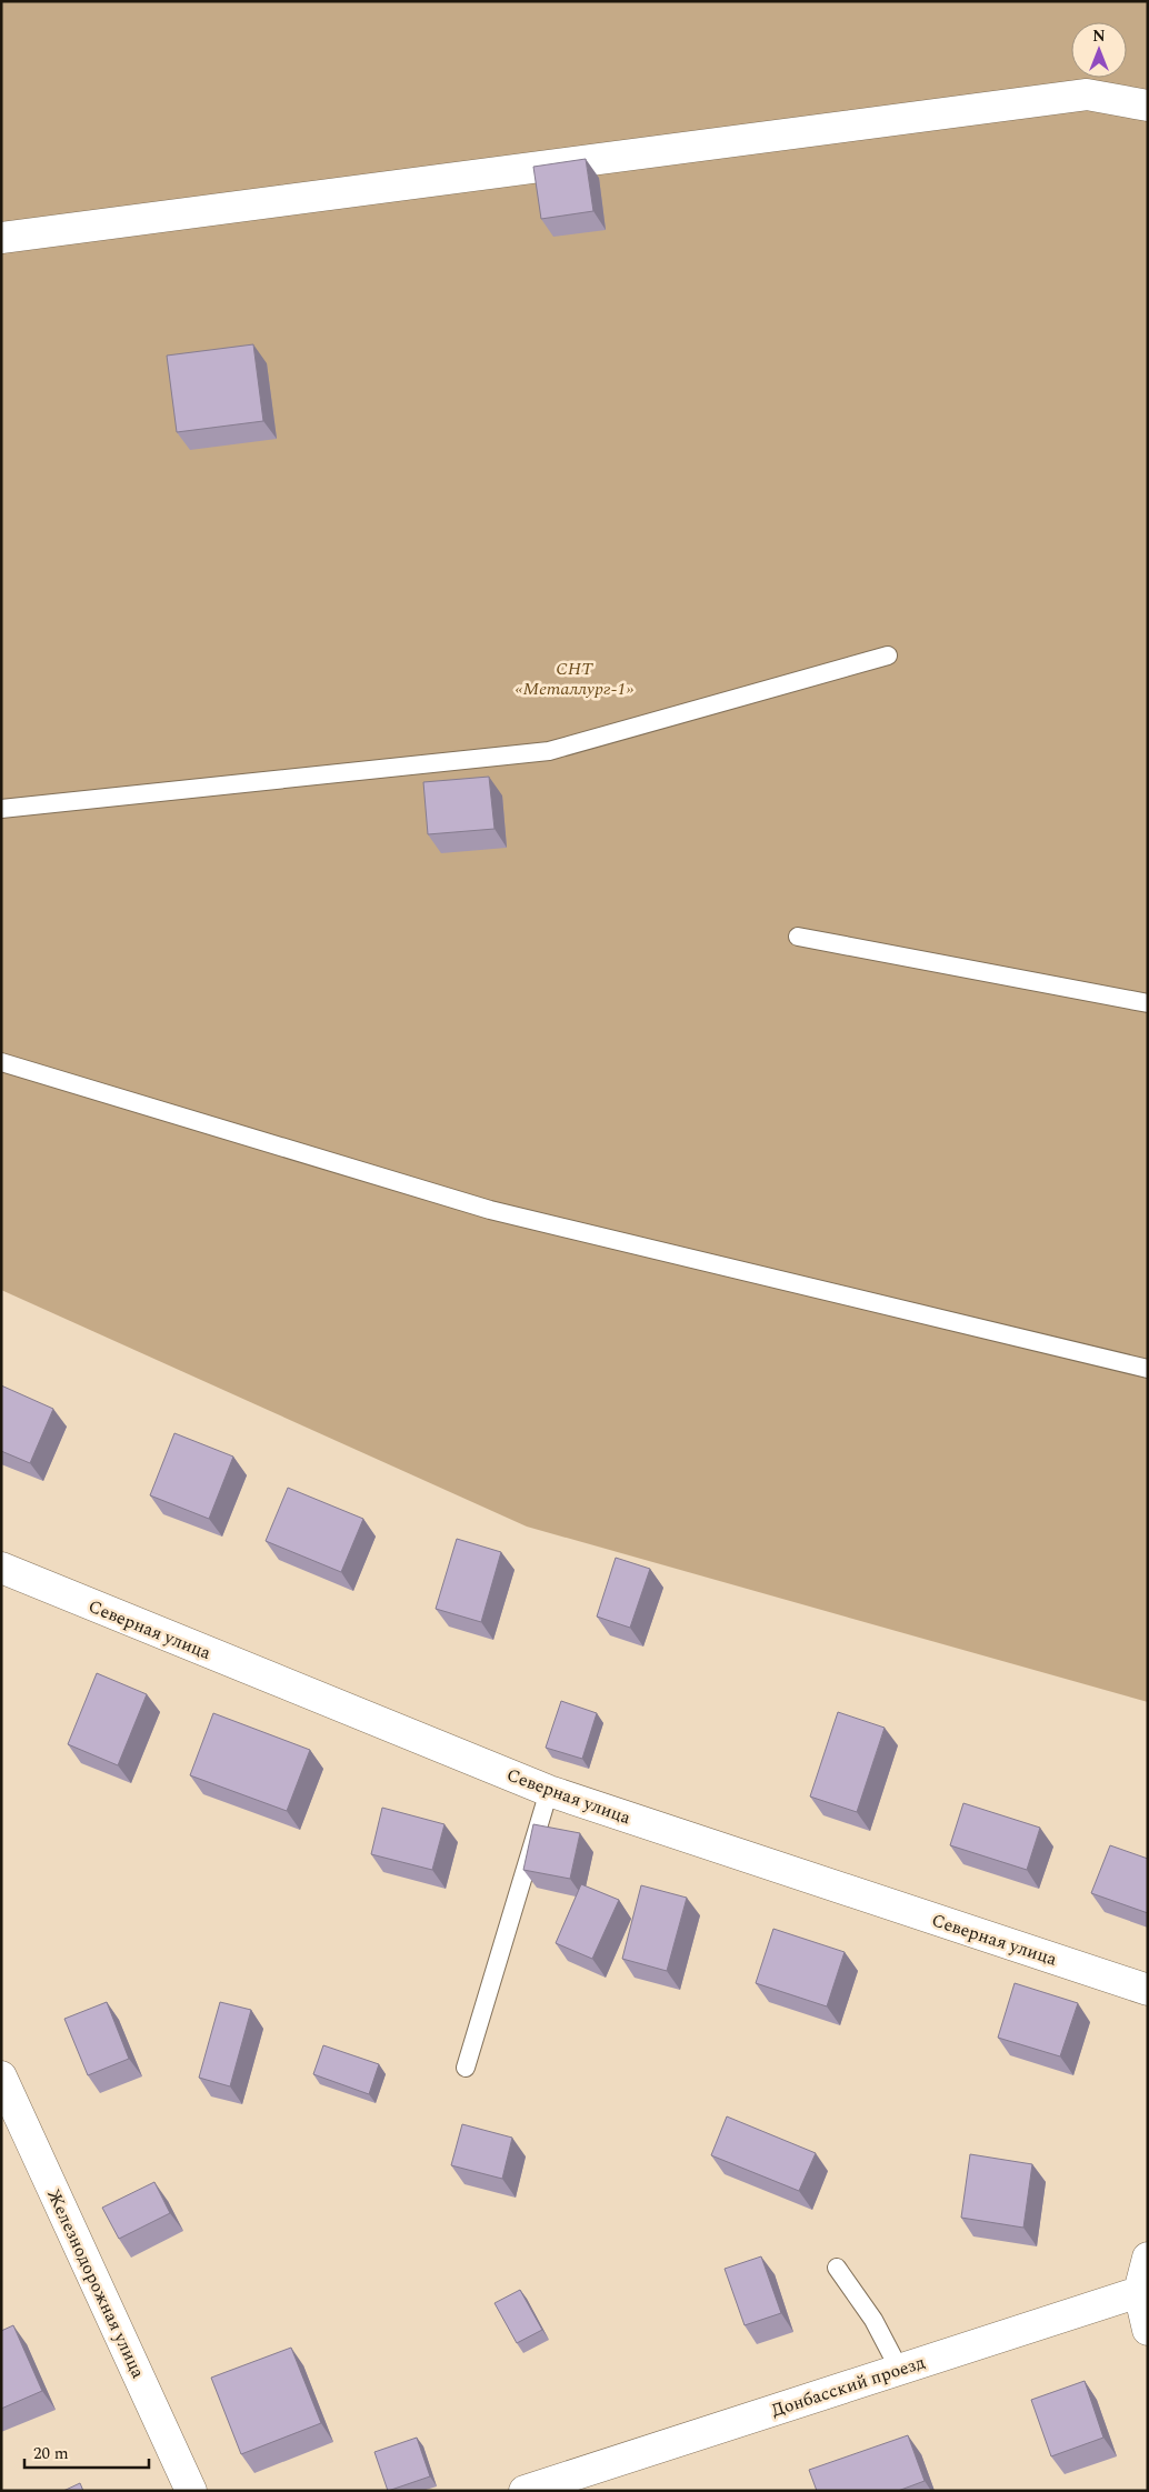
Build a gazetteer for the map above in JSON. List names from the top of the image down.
{
  "streets": {
    "street": ["Северная улица", "Железнодорожная улица", "Донбасский проезд"]
  },
  "parks": ["СНТ «Металлург-1»"],
  "scale_bar": "20 m",
  "north": "top"
}
